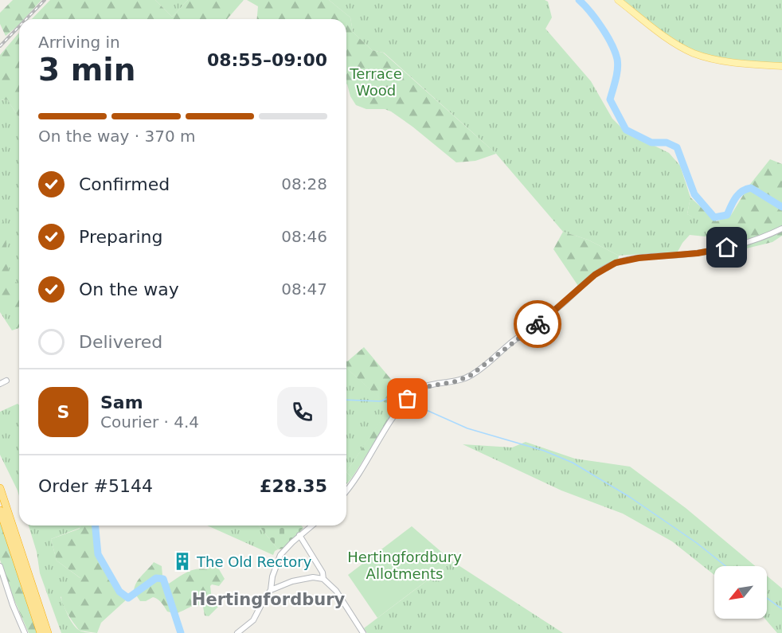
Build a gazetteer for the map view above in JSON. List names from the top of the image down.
{
  "districts": ["Hertingfordbury"],
  "parks": ["Terrace Wood", "Hertingfordbury Allotments"],
  "places": {
    "building": ["The Old Rectory"]
  },
  "north": "bottom left",
  "page": {
    "heading": ["3 min", "Arriving in", "08:55–09:00"],
    "panel": [
      "Sam",
      "Courier · 4.4",
      "Order #5144",
      "£28.35"
    ],
    "bar": "On the way · 370 m",
    "list": [
      ["Confirmed", "08:28"],
      ["Preparing", "08:46"],
      ["On the way", "08:47"],
      "Delivered"
    ],
    "round": "S"
  }
}
